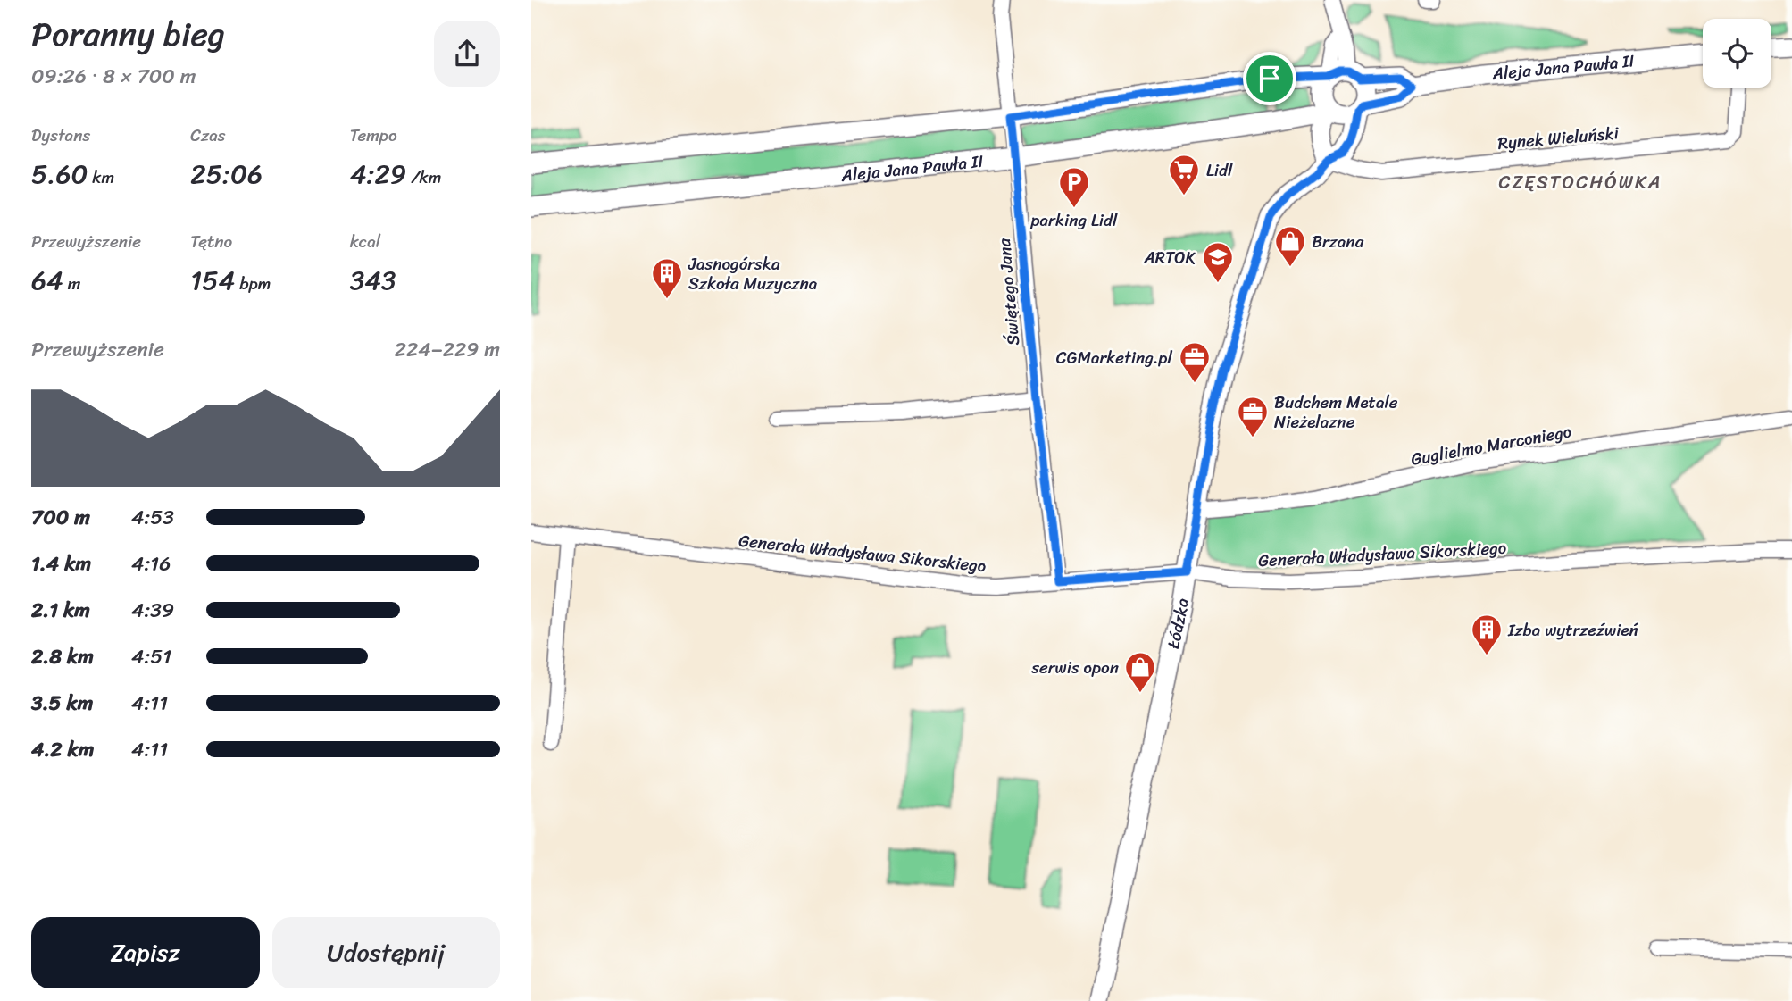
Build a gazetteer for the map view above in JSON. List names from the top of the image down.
{
  "streets": {
    "street": [
      "Aleja Jana Pawła II",
      "Rynek Wieluński",
      "Świętego Jana",
      "Guglielmo Marconiego",
      "Generała Władysława Sikorskiego",
      "Łódzka"
    ]
  },
  "crossings": [
    ["Aleja Jana Pawła II", "Świętego Jana"],
    ["Aleja Jana Pawła II", "Łódzka"],
    ["Rynek Wieluński", "Łódzka"],
    ["Świętego Jana", "Generała Władysława Sikorskiego"],
    ["Guglielmo Marconiego", "Łódzka"],
    ["Generała Władysława Sikorskiego", "Łódzka"]
  ],
  "districts": ["CZĘSTOCHÓWKA"],
  "places": {
    "supermarket": ["Lidl"],
    "parking": ["parking Lidl"],
    "shop": ["Brzana", "serwis opon"],
    "school or university": ["ARTOK"],
    "building": ["Jasnogórska Szkoła Muzyczna", "Izba wytrzeźwień"],
    "office": ["CGMarketing.pl", "Budchem Metale Nieżelazne"]
  },
  "page": {
    "heading": ["Poranny bieg", "09:26 · 8 × 700 m"],
    "stats": [
      ["Dystans", "5.60 km"],
      ["Czas", "25:06"],
      ["Tempo", "4:29 /km"],
      ["Przewyższenie", "64 m"],
      ["Tętno", "154 bpm"],
      ["kcal", "343"]
    ],
    "chart": ["Przewyższenie", "224–229 m"],
    "list": [
      {
        "name": "700 m",
        "note": "4:53"
      },
      {
        "name": "1.4 km",
        "note": "4:16"
      },
      {
        "name": "2.1 km",
        "note": "4:39"
      },
      {
        "name": "2.8 km",
        "note": "4:51"
      },
      {
        "name": "3.5 km",
        "note": "4:11"
      },
      {
        "name": "4.2 km",
        "note": "4:11"
      }
    ],
    "buttons": ["Zapisz", "Udostępnij"]
  }
}
